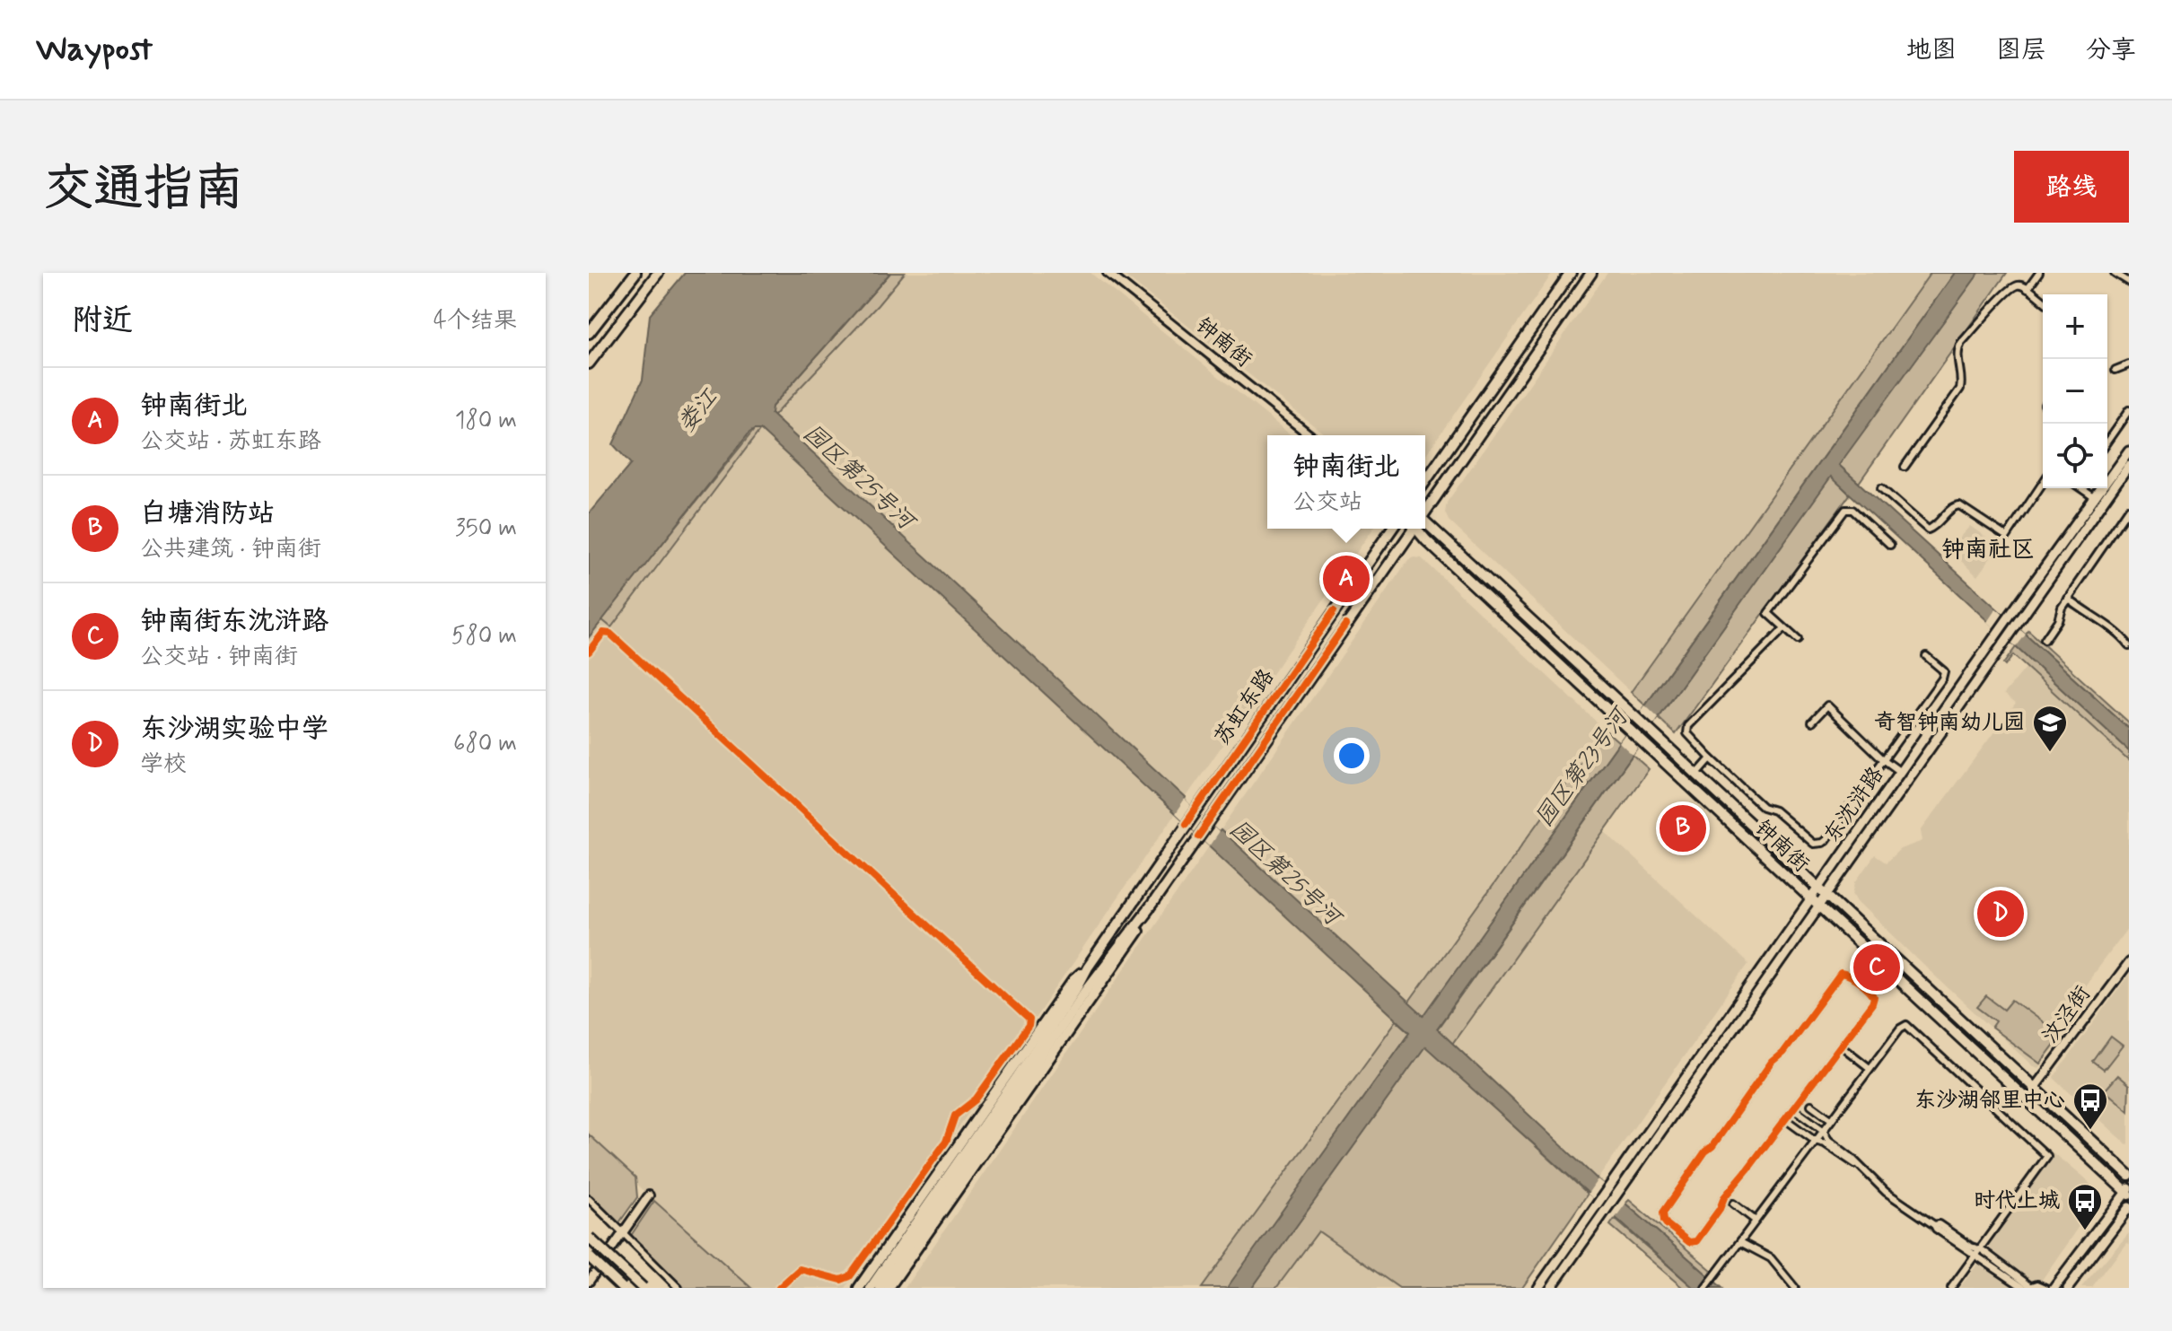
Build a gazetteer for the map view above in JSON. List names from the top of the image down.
{
  "streets": {
    "main road": ["钟南街", "苏虹东路", "东沈浒路"],
    "street": ["汶泾街"]
  },
  "crossings": [
    ["钟南街", "东沈浒路"],
    ["钟南街", "汶泾街"]
  ],
  "districts": ["钟南社区"],
  "water": ["娄江", "园区第25号河", "园区第23号河"],
  "places": {
    "school or university": ["奇智钟南幼儿园"],
    "bus stop": ["东沙湖邻里中心", "时代上城"]
  },
  "page": {
    "header": "Waypost",
    "nav": ["地图", "图层", "分享"],
    "buttons": "路线",
    "title": "交通指南",
    "heading": ["附近", "4个结果"],
    "map_buttons": ["+", "−"],
    "list": [
      {
        "mark": "A",
        "name": "钟南街北",
        "note": "公交站 · 苏虹东路",
        "value": "180 m"
      },
      {
        "mark": "B",
        "name": "白塘消防站",
        "note": "公共建筑 · 钟南街",
        "value": "350 m"
      },
      {
        "mark": "C",
        "name": "钟南街东沈浒路",
        "note": "公交站 · 钟南街",
        "value": "580 m"
      },
      {
        "mark": "D",
        "name": "东沙湖实验中学",
        "note": "学校",
        "value": "680 m"
      }
    ],
    "popup": ["钟南街北", "公交站"],
    "pins": [
      "A",
      "B",
      "D",
      "C"
    ]
  }
}
